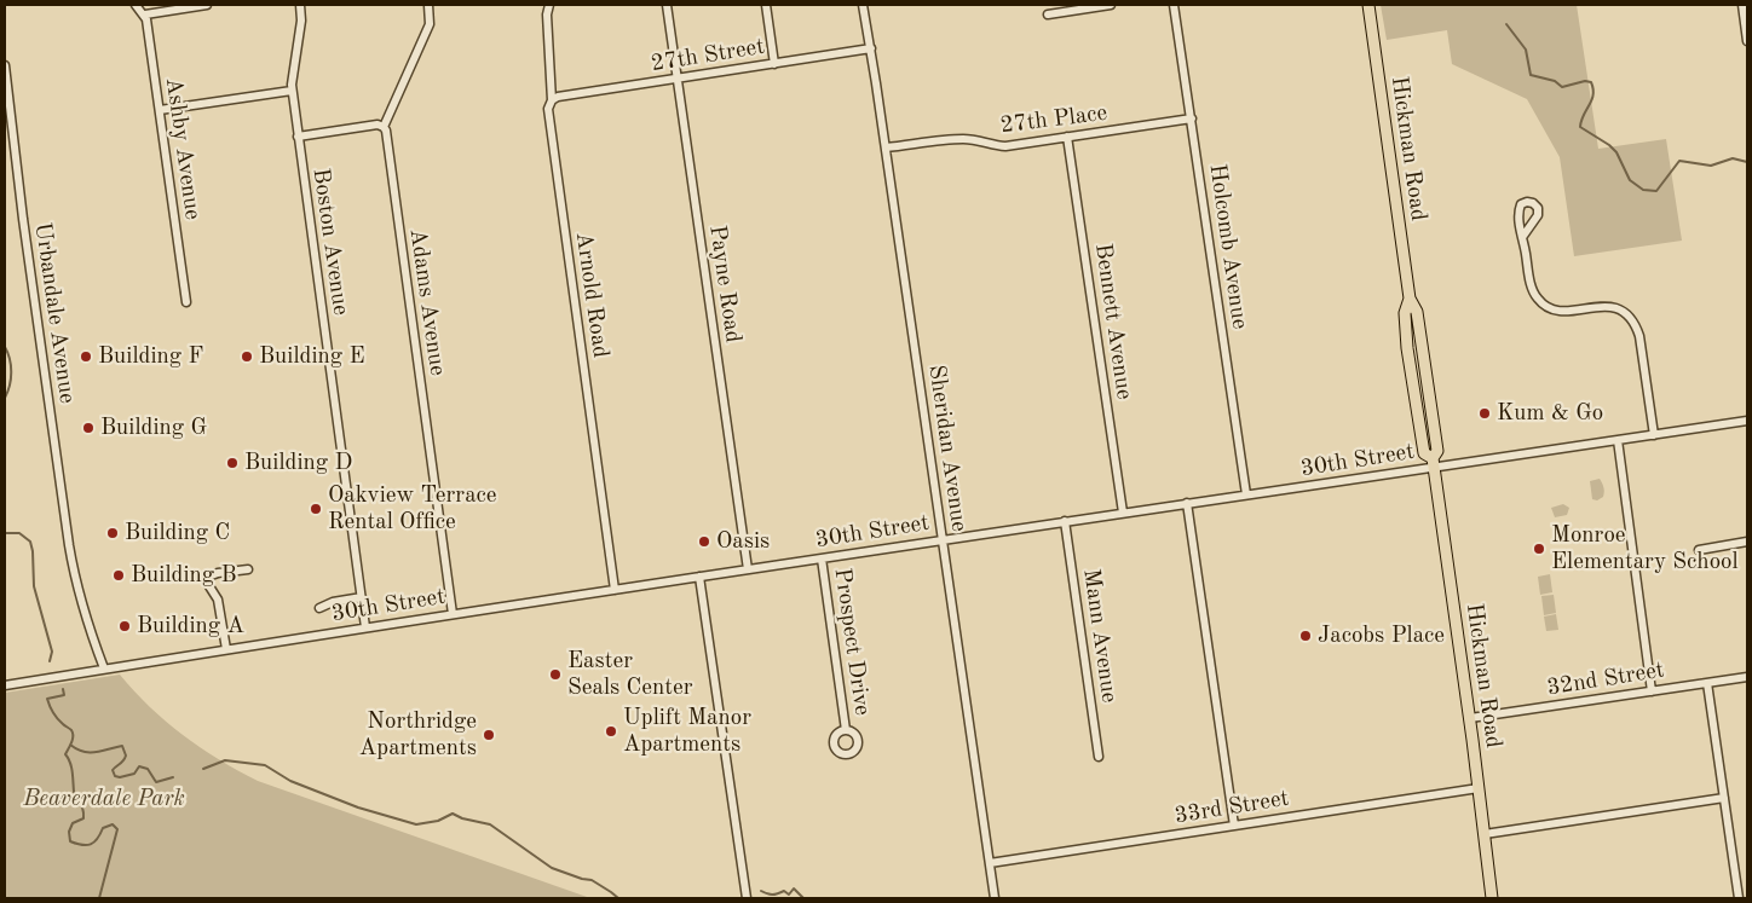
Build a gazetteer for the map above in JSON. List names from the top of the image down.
{
  "streets": {
    "main road": ["Hickman Road"],
    "street": [
      "27th Street",
      "27th Place",
      "Ashby Avenue",
      "Boston Avenue",
      "Holcomb Avenue",
      "Payne Road",
      "Arnold Road",
      "Adams Avenue",
      "Urbandale Avenue",
      "Bennett Avenue",
      "Sheridan Avenue",
      "30th Street",
      "Mann Avenue",
      "Prospect Drive",
      "32nd Street",
      "33rd Street"
    ]
  },
  "crossings": [
    ["27th Street", "Payne Road"],
    ["27th Street", "Arnold Road"],
    ["27th Street", "Sheridan Avenue"],
    ["27th Place", "Holcomb Avenue"],
    ["27th Place", "Bennett Avenue"],
    ["27th Place", "Sheridan Avenue"],
    ["Hickman Road", "30th Street"],
    ["Hickman Road", "32nd Street"],
    ["Hickman Road", "33rd Street"],
    ["Boston Avenue", "30th Street"],
    ["Holcomb Avenue", "30th Street"],
    ["Payne Road", "30th Street"],
    ["Arnold Road", "30th Street"],
    ["Adams Avenue", "30th Street"],
    ["Urbandale Avenue", "30th Street"],
    ["Bennett Avenue", "30th Street"],
    ["Sheridan Avenue", "30th Street"],
    ["Sheridan Avenue", "33rd Street"],
    ["30th Street", "Mann Avenue"],
    ["30th Street", "Prospect Drive"]
  ],
  "parks": ["Beaverdale Park"],
  "places": [
    "Building F",
    "Building E",
    "Kum & Go",
    "Building G",
    "Building D",
    "Oakview Terrace Rental Office",
    "Building C",
    "Oasis",
    "Monroe Elementary School",
    "Building B",
    "Building A",
    "Jacobs Place",
    "Easter Seals Center",
    "Uplift Manor Apartments",
    "Northridge Apartments"
  ]
}
